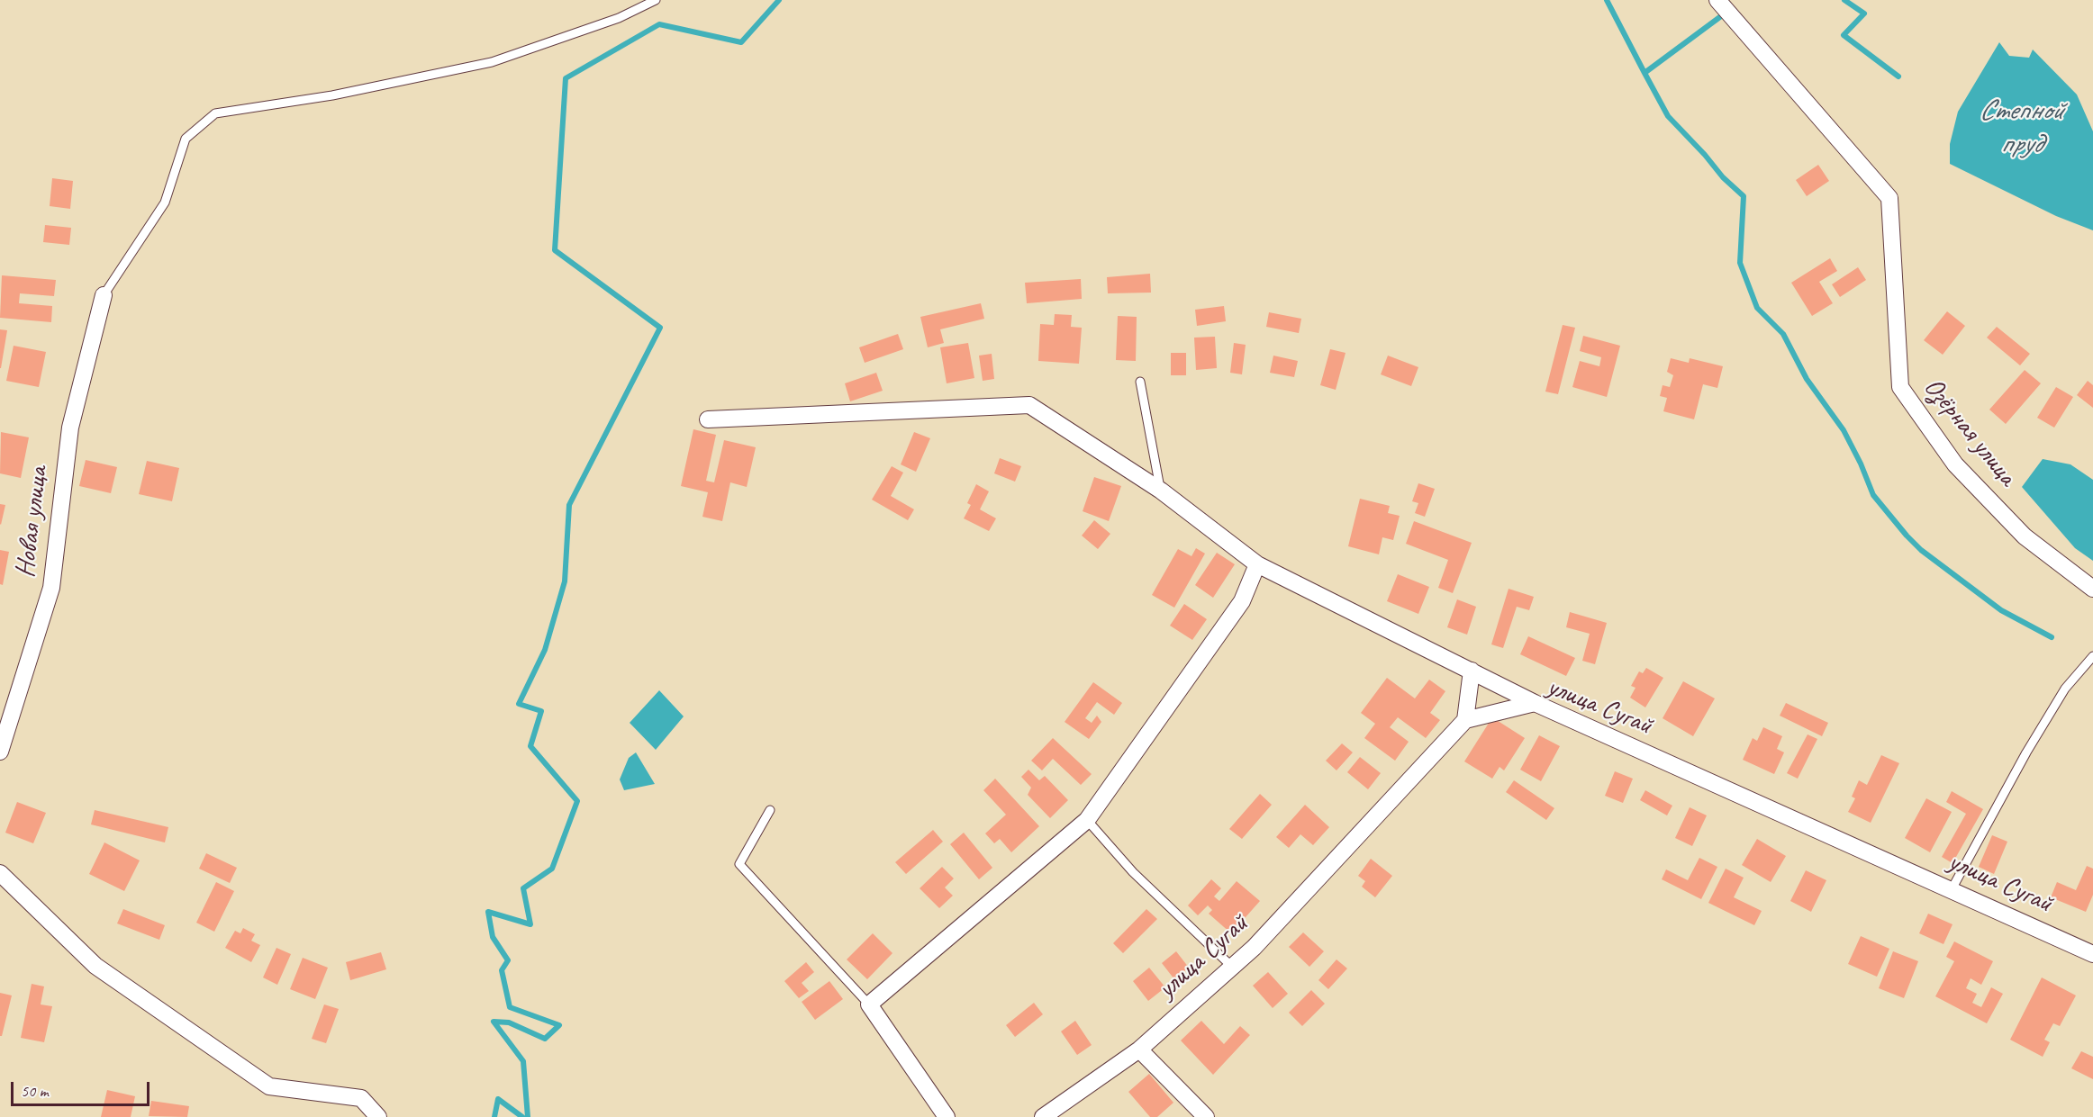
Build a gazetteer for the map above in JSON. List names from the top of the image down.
{
  "streets": {
    "street": ["Озёрная улица", "Новая улица", "улица Сугай"]
  },
  "water": ["Степной пруд"],
  "scale_bar": "50 m"
}
